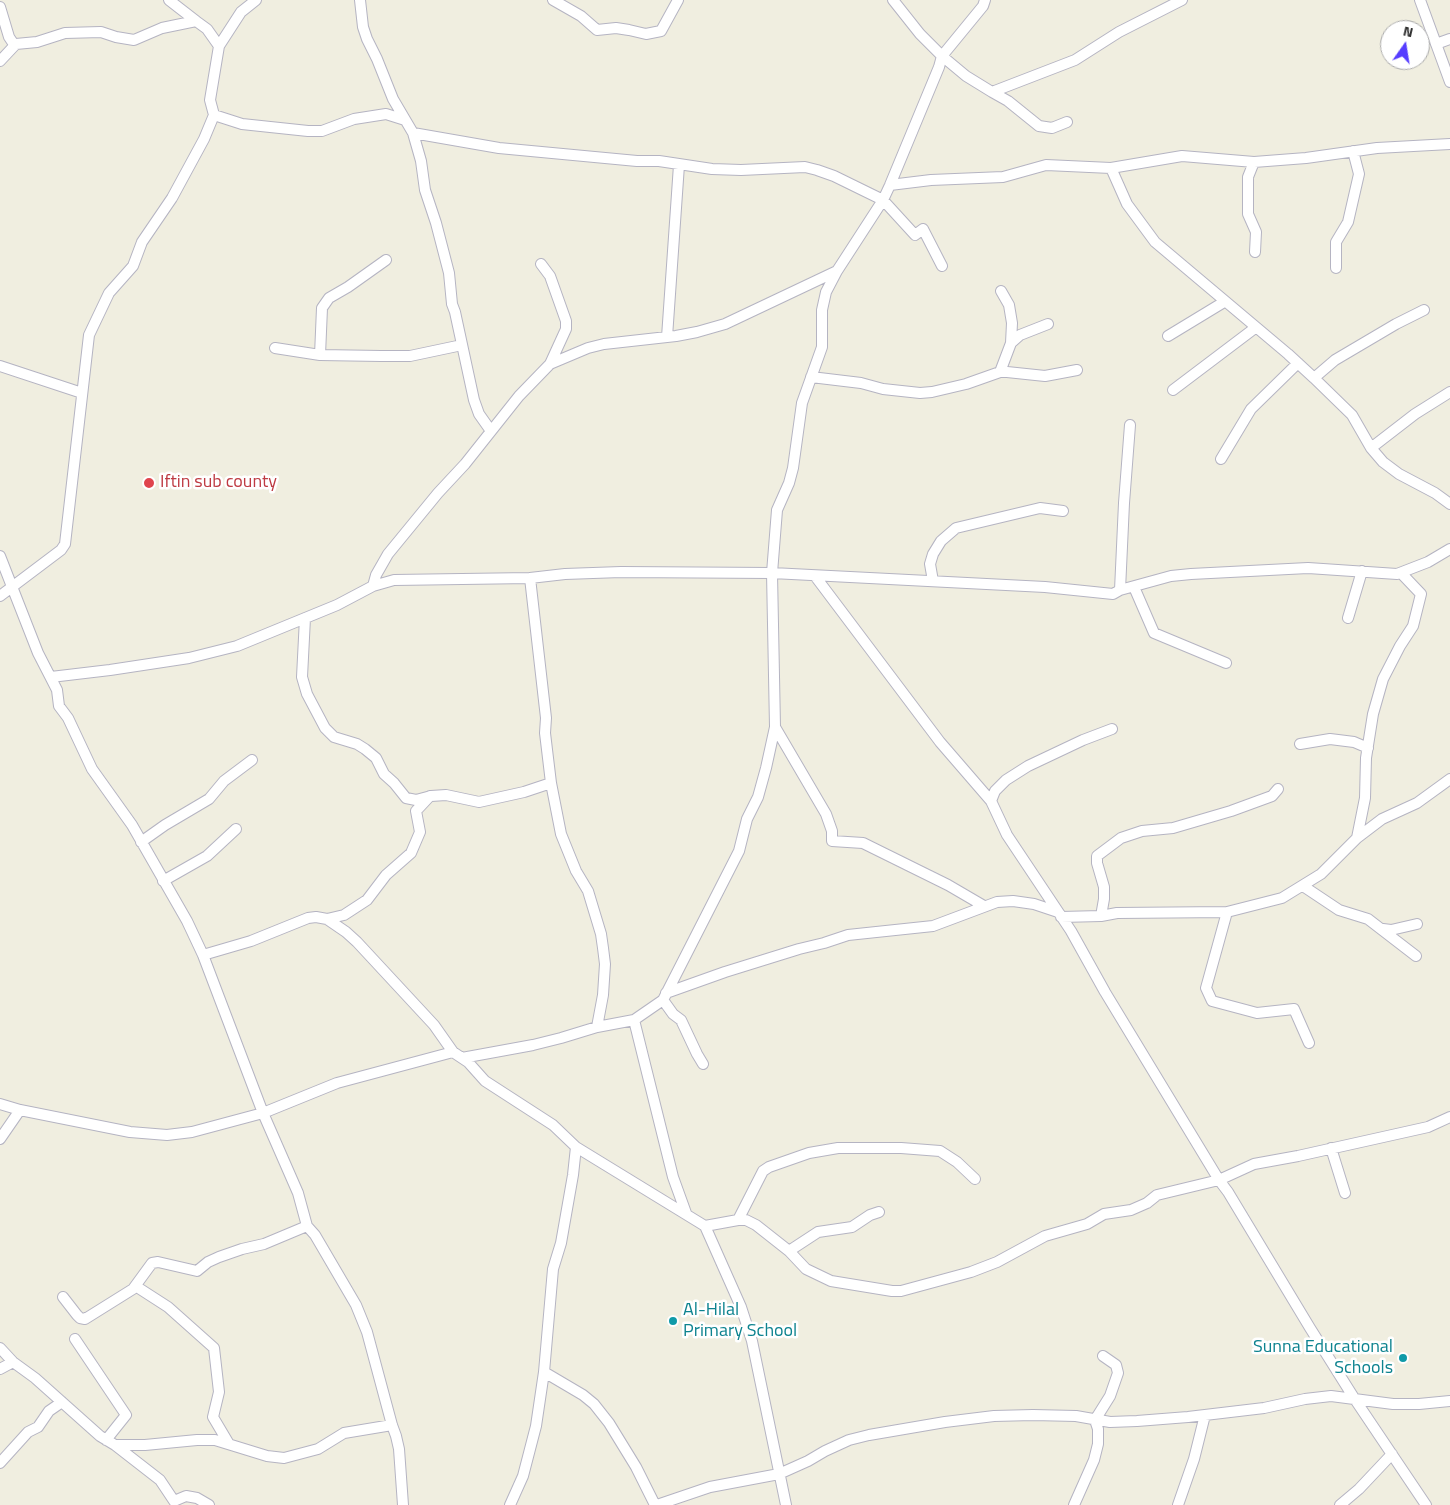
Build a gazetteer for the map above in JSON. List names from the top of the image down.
{
  "places": ["Iftin sub county", "Al-Hilal Primary School", "Sunna Educational Schools"],
  "north": "top"
}
